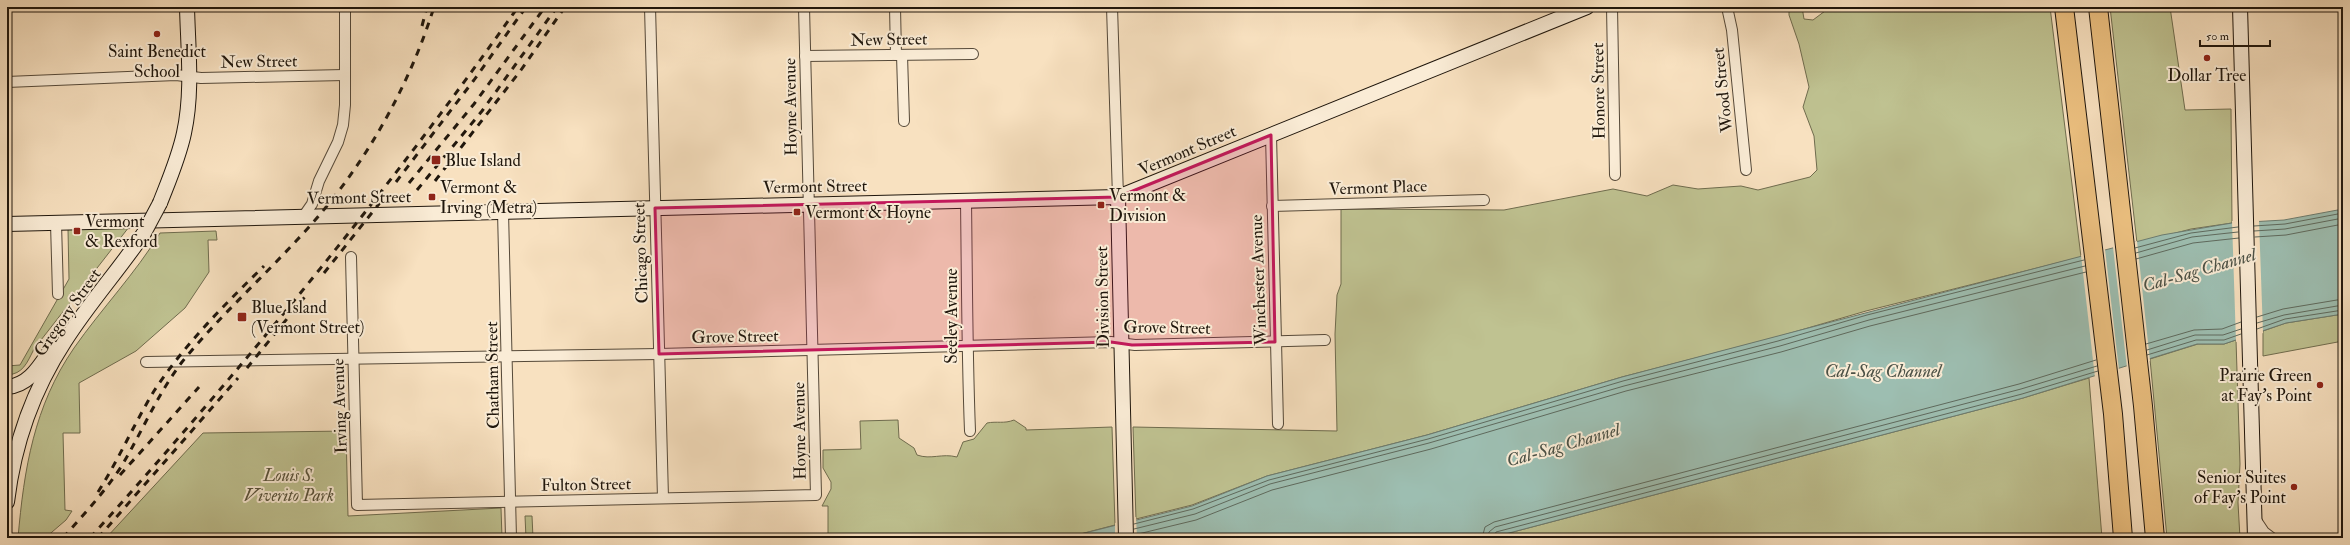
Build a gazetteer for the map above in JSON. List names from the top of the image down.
{
  "streets": {
    "street": [
      "New Street",
      "Wood Street",
      "Honore Street",
      "Hoyne Avenue",
      "Vermont Street",
      "Vermont Place",
      "Chicago Street",
      "Winchester Avenue",
      "Division Street",
      "Gregory Street",
      "Seeley Avenue",
      "Grove Street",
      "Chatham Street",
      "Irving Avenue",
      "Fulton Street"
    ]
  },
  "crossings": [
    ["New Street", "Hoyne Avenue"],
    ["New Street", "Gregory Street"],
    ["Hoyne Avenue", "Vermont Street"],
    ["Hoyne Avenue", "Grove Street"],
    ["Hoyne Avenue", "Fulton Street"],
    ["Vermont Street", "Chicago Street"],
    ["Vermont Street", "Winchester Avenue"],
    ["Vermont Street", "Division Street"],
    ["Vermont Street", "Seeley Avenue"],
    ["Vermont Street", "Chatham Street"],
    ["Vermont Place", "Winchester Avenue"],
    ["Chicago Street", "Grove Street"],
    ["Chicago Street", "Fulton Street"],
    ["Winchester Avenue", "Grove Street"],
    ["Division Street", "Grove Street"],
    ["Seeley Avenue", "Grove Street"],
    ["Grove Street", "Chatham Street"],
    ["Grove Street", "Irving Avenue"],
    ["Chatham Street", "Fulton Street"],
    ["Irving Avenue", "Fulton Street"]
  ],
  "water": ["Cal-Sag Channel"],
  "parks": ["Louis S. Viverito Park"],
  "places": {
    "other": [
      "Saint Benedict School",
      "Dollar Tree",
      "Prairie Green at Fay's Point",
      "Senior Suites of Fay’s Point"
    ],
    "transit": [
      "Blue Island",
      "Vermont & Irving (Metra)",
      "Vermont & Division",
      "Vermont & Hoyne",
      "Vermont & Rexford",
      "Blue Island (Vermont Street)"
    ]
  },
  "scale_bar": "50 m"
}
